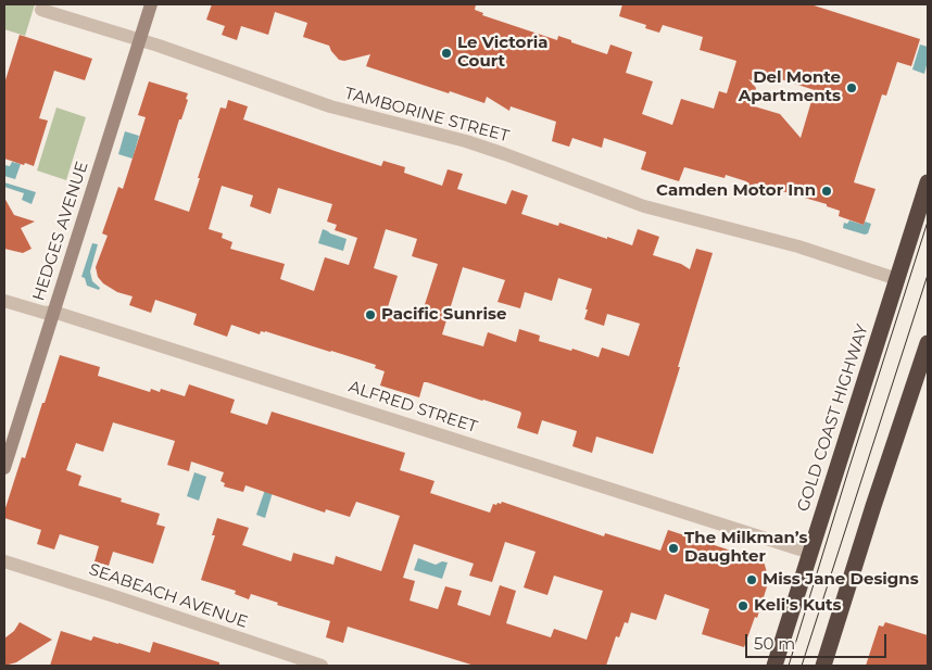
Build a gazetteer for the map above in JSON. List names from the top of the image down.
{
  "streets": {
    "highway": ["GOLD COAST HIGHWAY"],
    "street": [
      "TAMBORINE STREET",
      "HEDGES AVENUE",
      "ALFRED STREET",
      "SEABEACH AVENUE"
    ]
  },
  "crossings": [
    ["TAMBORINE STREET", "HEDGES AVENUE"],
    ["TAMBORINE STREET", "GOLD COAST HIGHWAY"],
    ["HEDGES AVENUE", "ALFRED STREET"],
    ["ALFRED STREET", "GOLD COAST HIGHWAY"]
  ],
  "places": [
    "Le Victoria Court",
    "Del Monte Apartments",
    "Camden Motor Inn",
    "Pacific Sunrise",
    "The Milkman’s Daughter",
    "Miss Jane Designs",
    "Keli's Kuts"
  ],
  "scale_bar": "50 m"
}
